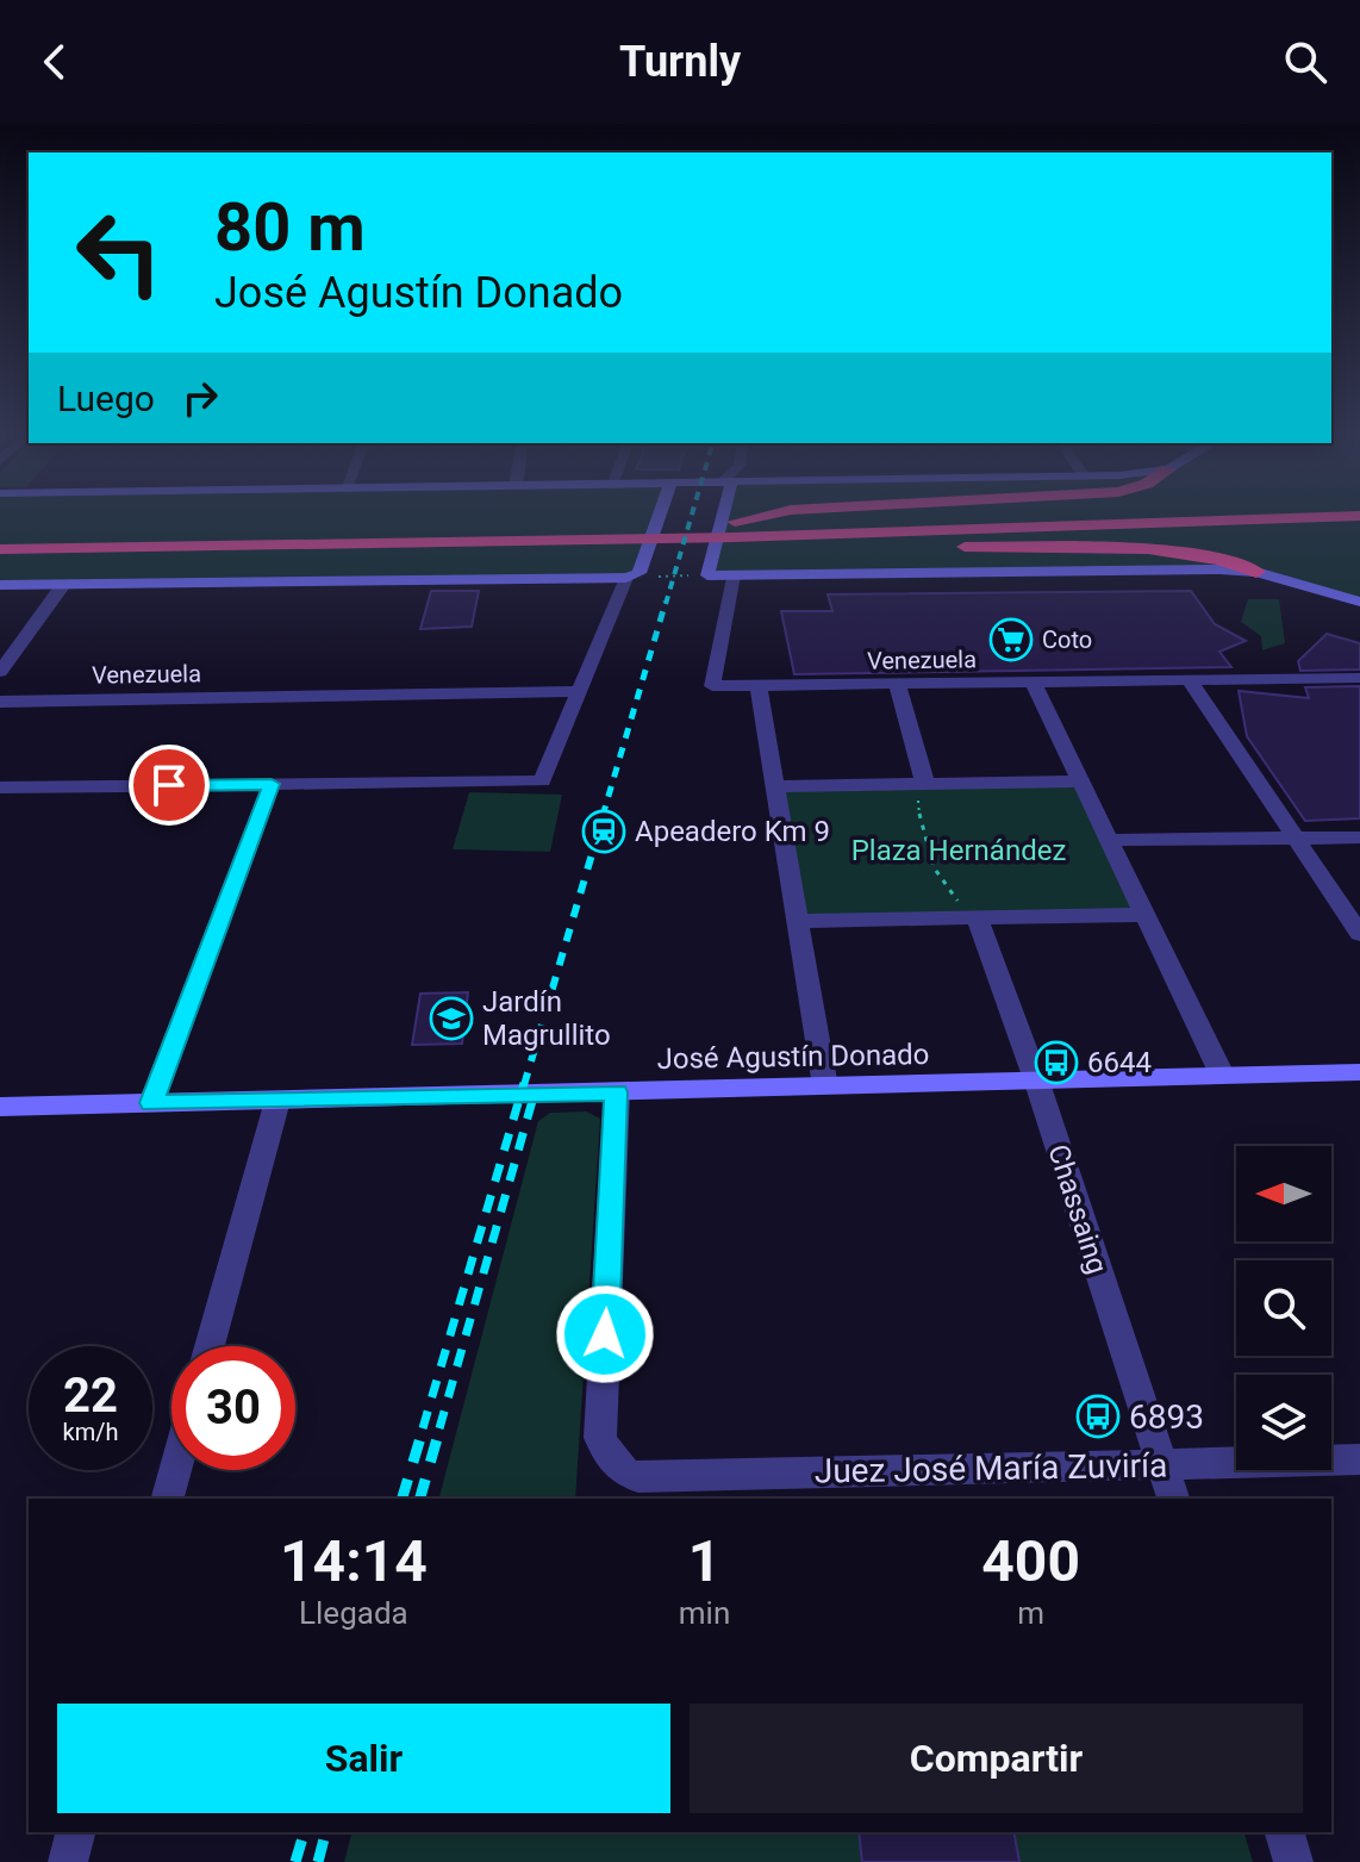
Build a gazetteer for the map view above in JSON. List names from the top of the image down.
{
  "streets": {
    "main road": ["José Agustín Donado"],
    "street": ["Venezuela", "Chassaing", "Juez José María Zuviría"]
  },
  "crossings": [
    ["José Agustín Donado", "Chassaing"],
    ["José Agustín Donado", "Juez José María Zuviría"],
    ["Chassaing", "Juez José María Zuviría"]
  ],
  "parks": ["Plaza Hernández"],
  "places": {
    "supermarket": ["Coto"],
    "station": ["Apeadero Km 9"],
    "school or university": ["Jardín Magrullito"],
    "bus stop": ["6644", "6893"]
  },
  "north": "left",
  "page": {
    "header": "Turnly",
    "turn": ["80 m", "José Agustín Donado"],
    "then": "Luego",
    "speed": "22 km/h",
    "limit": "30",
    "eta": [
      "14:14",
      "Llegada",
      "1",
      "min",
      "400",
      "m"
    ],
    "buttons": ["Salir", "Compartir"]
  }
}
